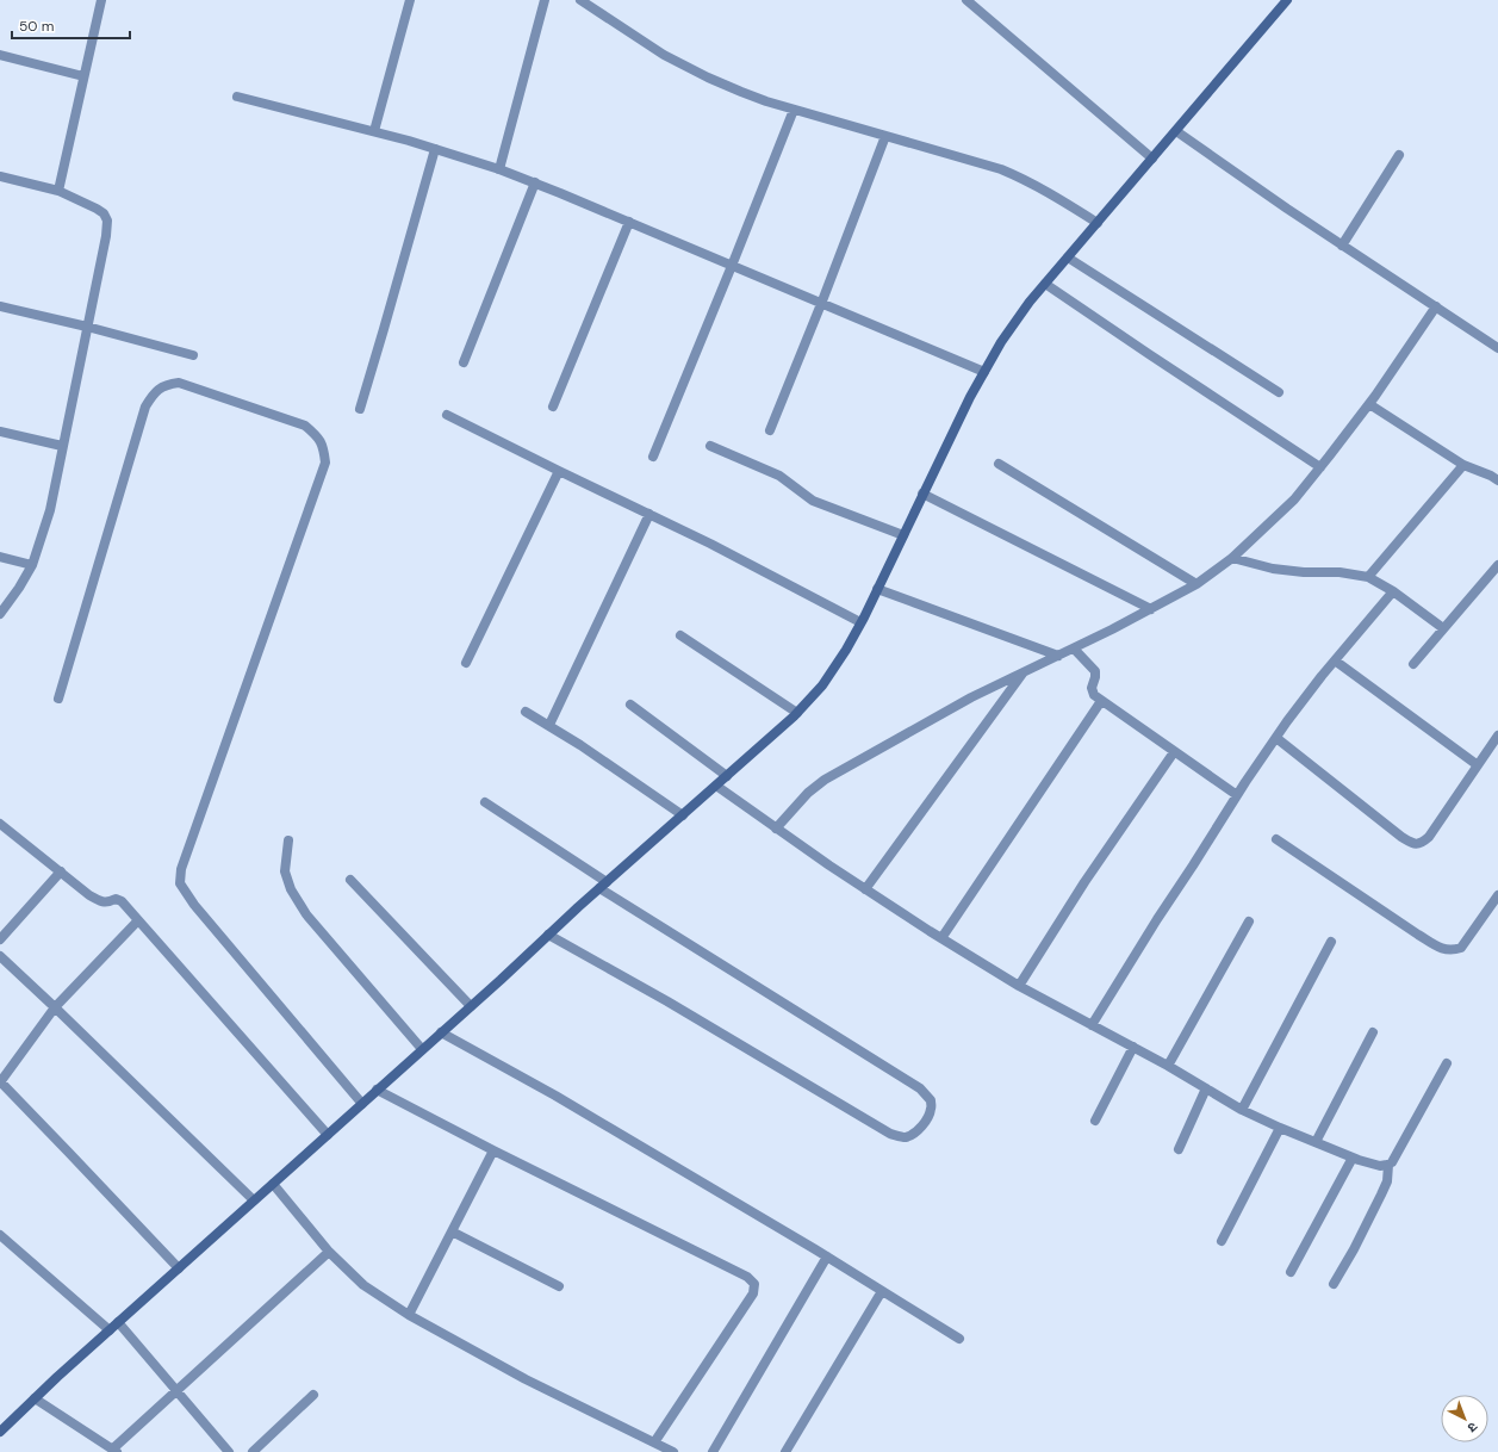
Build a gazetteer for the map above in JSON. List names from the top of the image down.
{
  "scale_bar": "50 m",
  "north": "bottom right"
}
